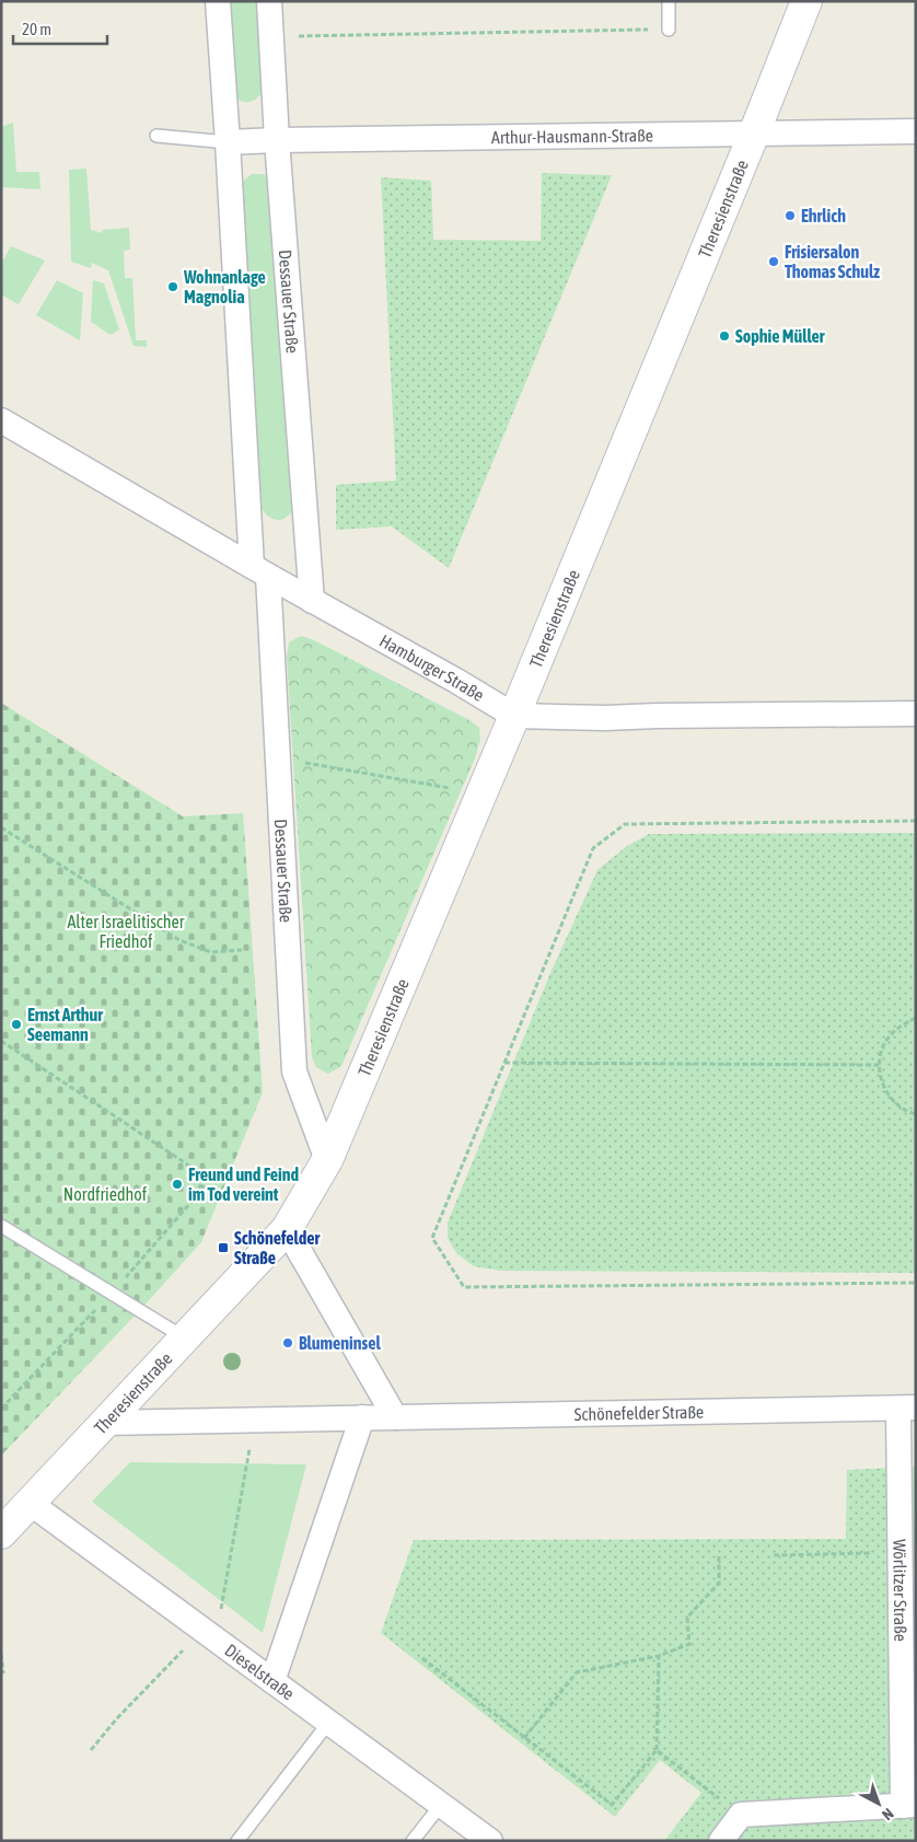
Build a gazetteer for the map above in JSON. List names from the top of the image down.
{
  "streets": {
    "main road": ["Theresienstraße"],
    "street": [
      "Arthur-Hausmann-Straße",
      "Dessauer Straße",
      "Hamburger Straße",
      "Schönefelder Straße",
      "Wörlitzer Straße",
      "Dieselstraße"
    ]
  },
  "crossings": [
    ["Arthur-Hausmann-Straße", "Theresienstraße"],
    ["Arthur-Hausmann-Straße", "Dessauer Straße"],
    ["Theresienstraße", "Dessauer Straße"],
    ["Theresienstraße", "Hamburger Straße"],
    ["Theresienstraße", "Schönefelder Straße"],
    ["Theresienstraße", "Dieselstraße"],
    ["Dessauer Straße", "Hamburger Straße"],
    ["Schönefelder Straße", "Wörlitzer Straße"]
  ],
  "parks": ["Alter Israelitischer Friedhof", "Nordfriedhof"],
  "places": {
    "other": [
      "Ehrlich",
      "Frisiersalon Thomas Schulz",
      "Wohnanlage Magnolia",
      "Sophie Müller",
      "Ernst Arthur Seemann",
      "Freund und Feind im Tod vereint",
      "Blumeninsel"
    ],
    "transit": ["Schönefelder Straße"]
  },
  "scale_bar": "20 m",
  "north": "bottom right"
}
